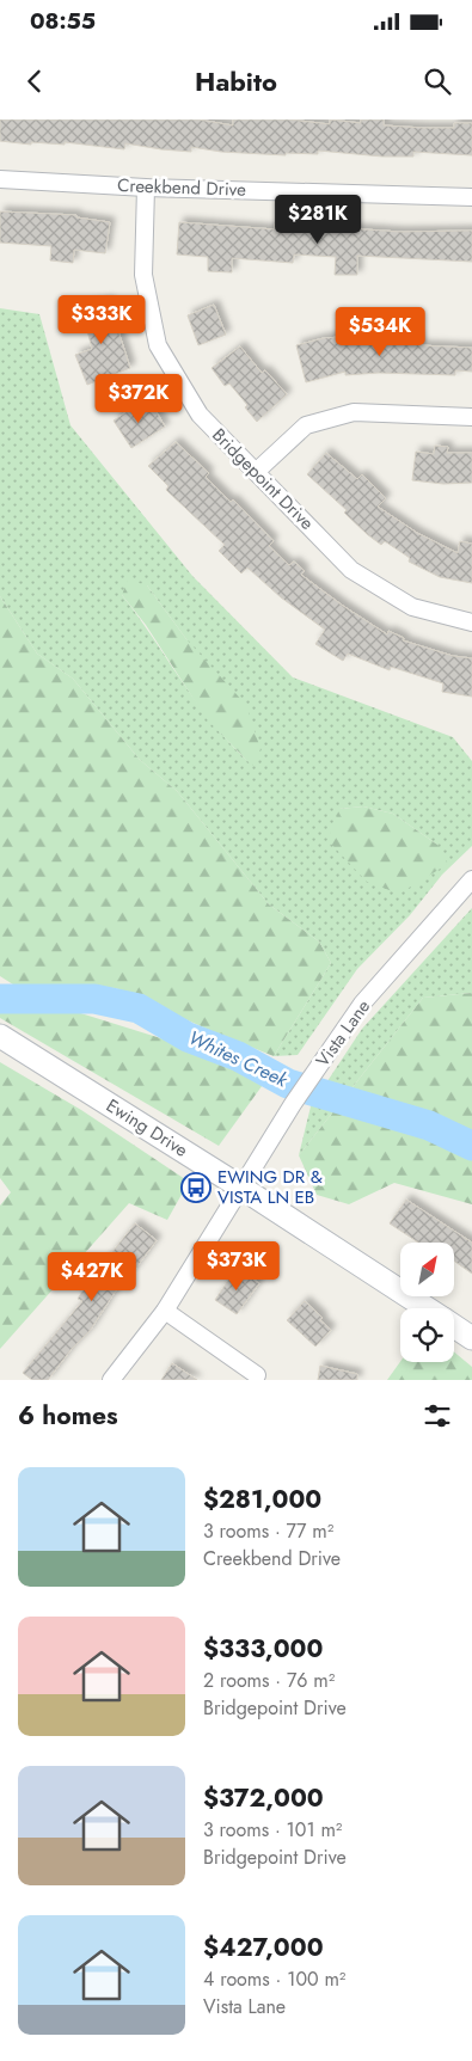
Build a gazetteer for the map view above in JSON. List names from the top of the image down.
{
  "streets": {
    "street": [
      "Creekbend Drive",
      "Bridgepoint Drive",
      "Vista Lane",
      "Ewing Drive"
    ]
  },
  "crossings": [
    ["Creekbend Drive", "Bridgepoint Drive"],
    ["Vista Lane", "Ewing Drive"]
  ],
  "water": ["Whites Creek"],
  "places": {
    "bus stop": ["EWING DR & VISTA LN EB"]
  },
  "north": "top right",
  "page": {
    "status": "08:55",
    "header": "Habito",
    "price": [
      "$281K",
      "$333K",
      "$534K",
      "$372K",
      "$373K",
      "$427K"
    ],
    "heading": "6 homes",
    "list": [
      {
        "name": "$281,000",
        "note": "3 rooms · 77 m² · Creekbend Drive"
      },
      {
        "name": "$333,000",
        "note": "2 rooms · 76 m² · Bridgepoint Drive"
      },
      {
        "name": "$372,000",
        "note": "3 rooms · 101 m² · Bridgepoint Drive"
      },
      {
        "name": "$427,000",
        "note": "4 rooms · 100 m² · Vista Lane"
      }
    ]
  }
}
